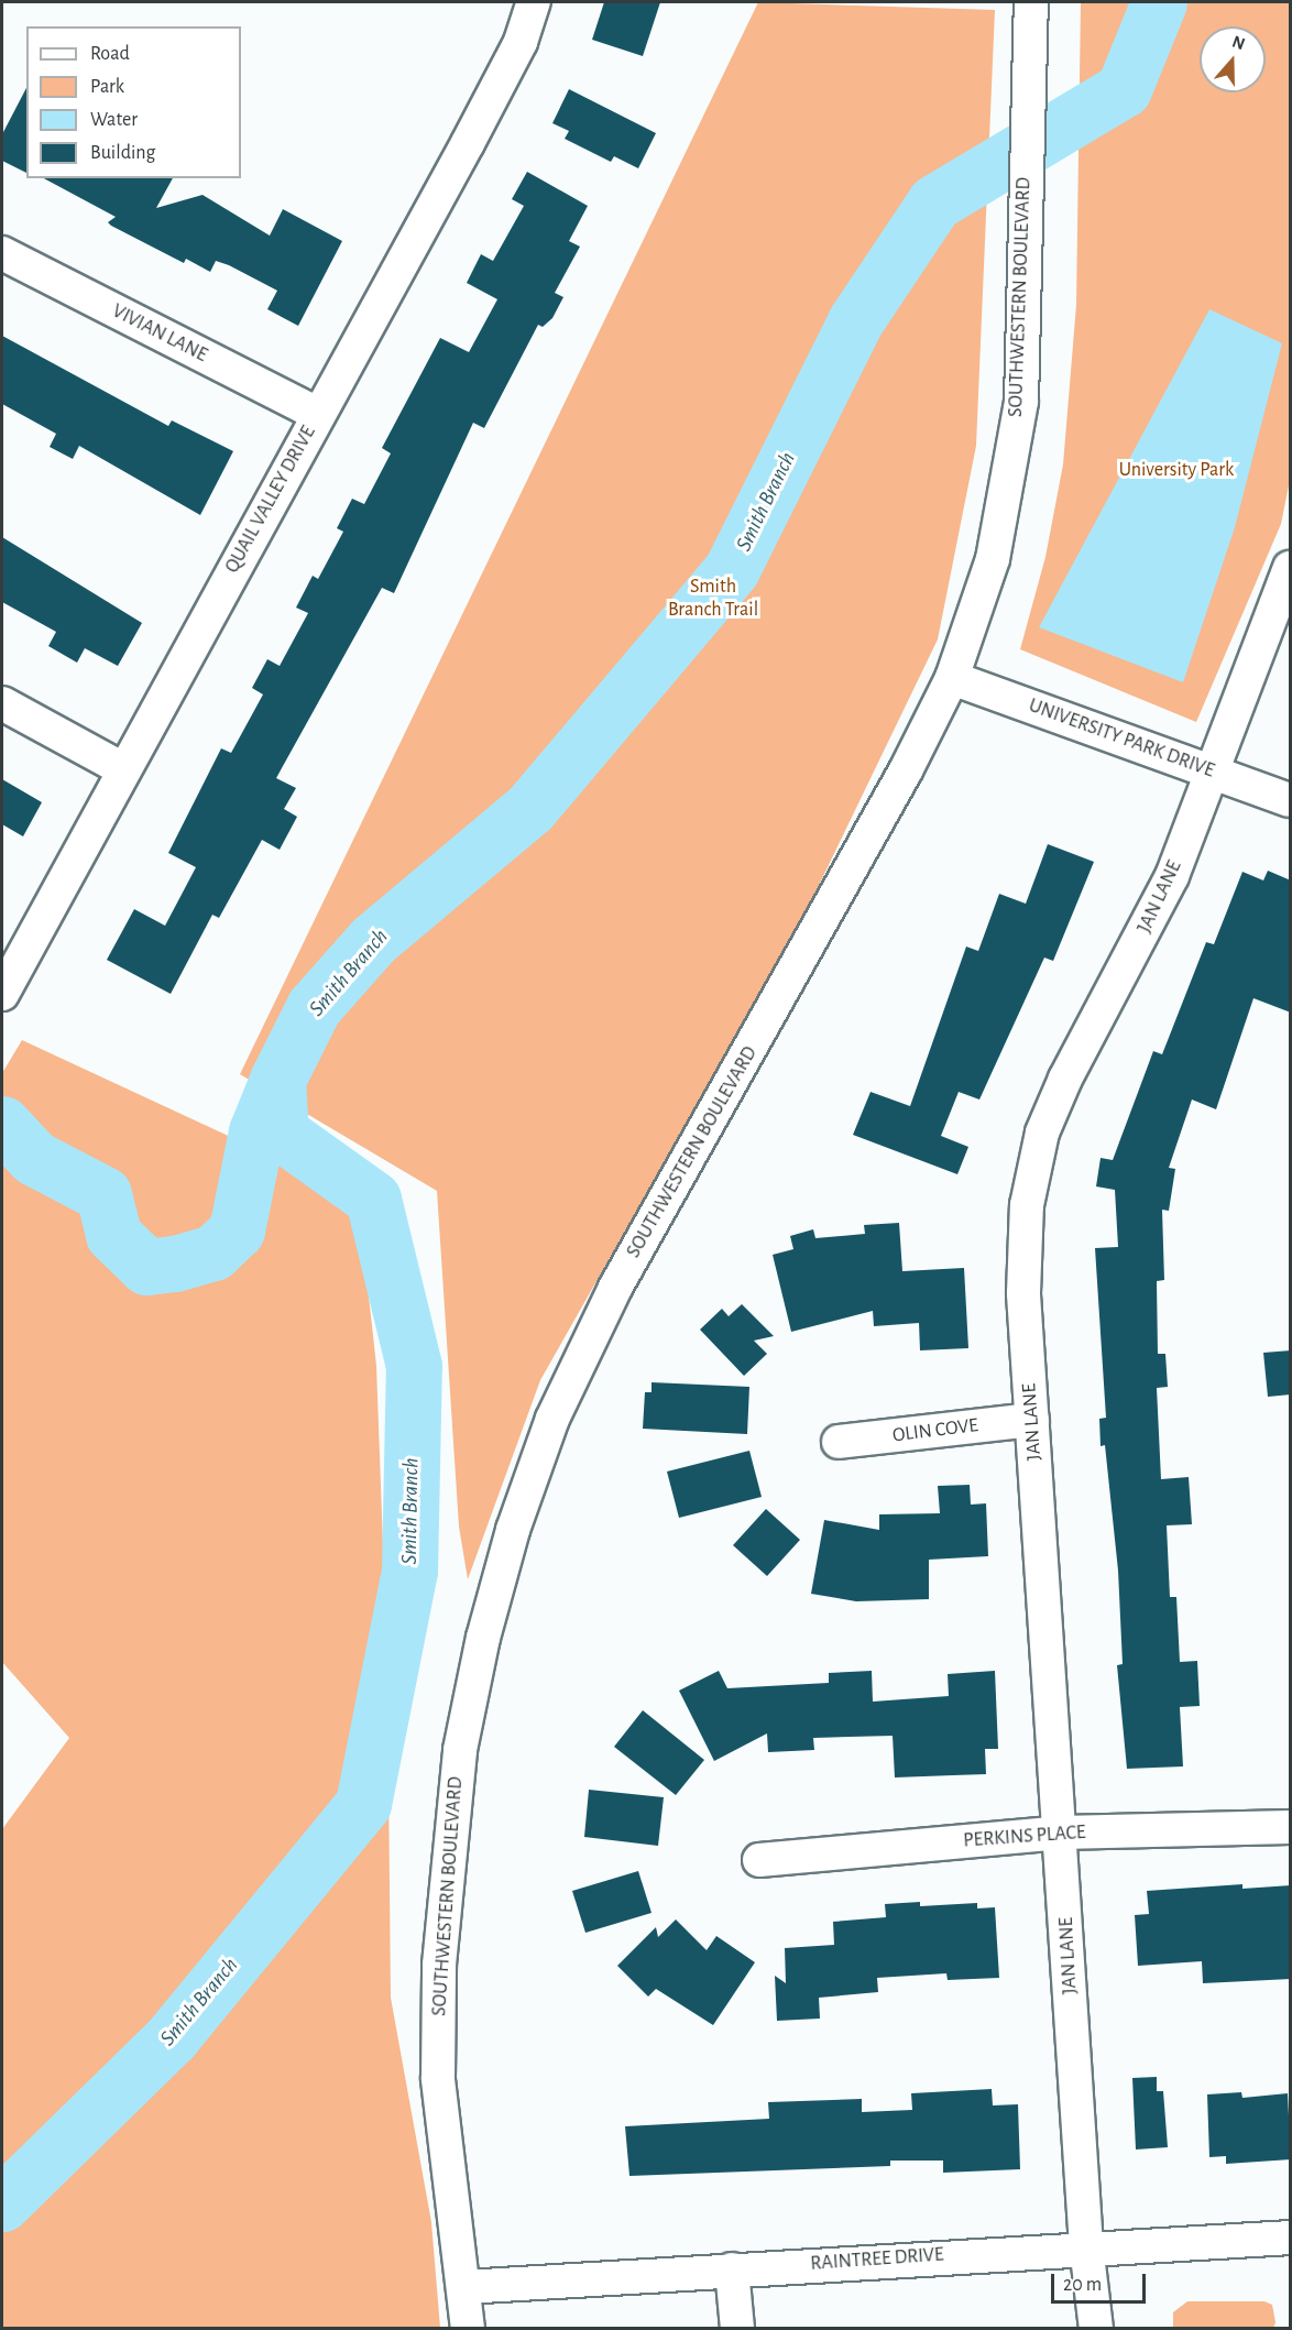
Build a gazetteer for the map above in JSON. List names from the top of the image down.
{
  "streets": {
    "street": [
      "SOUTHWESTERN BOULEVARD",
      "VIVIAN LANE",
      "QUAIL VALLEY DRIVE",
      "UNIVERSITY PARK DRIVE",
      "JAN LANE",
      "OLIN COVE",
      "PERKINS PLACE",
      "RAINTREE DRIVE"
    ]
  },
  "crossings": [
    ["SOUTHWESTERN BOULEVARD", "UNIVERSITY PARK DRIVE"],
    ["SOUTHWESTERN BOULEVARD", "RAINTREE DRIVE"],
    ["VIVIAN LANE", "QUAIL VALLEY DRIVE"],
    ["UNIVERSITY PARK DRIVE", "JAN LANE"],
    ["JAN LANE", "OLIN COVE"],
    ["JAN LANE", "PERKINS PLACE"],
    ["JAN LANE", "RAINTREE DRIVE"]
  ],
  "water": ["Smith Branch"],
  "parks": ["University Park", "Smith Branch Trail"],
  "legend": [
    "Road",
    "Park",
    "Water",
    "Building"
  ],
  "scale_bar": "20 m",
  "north": "top"
}
